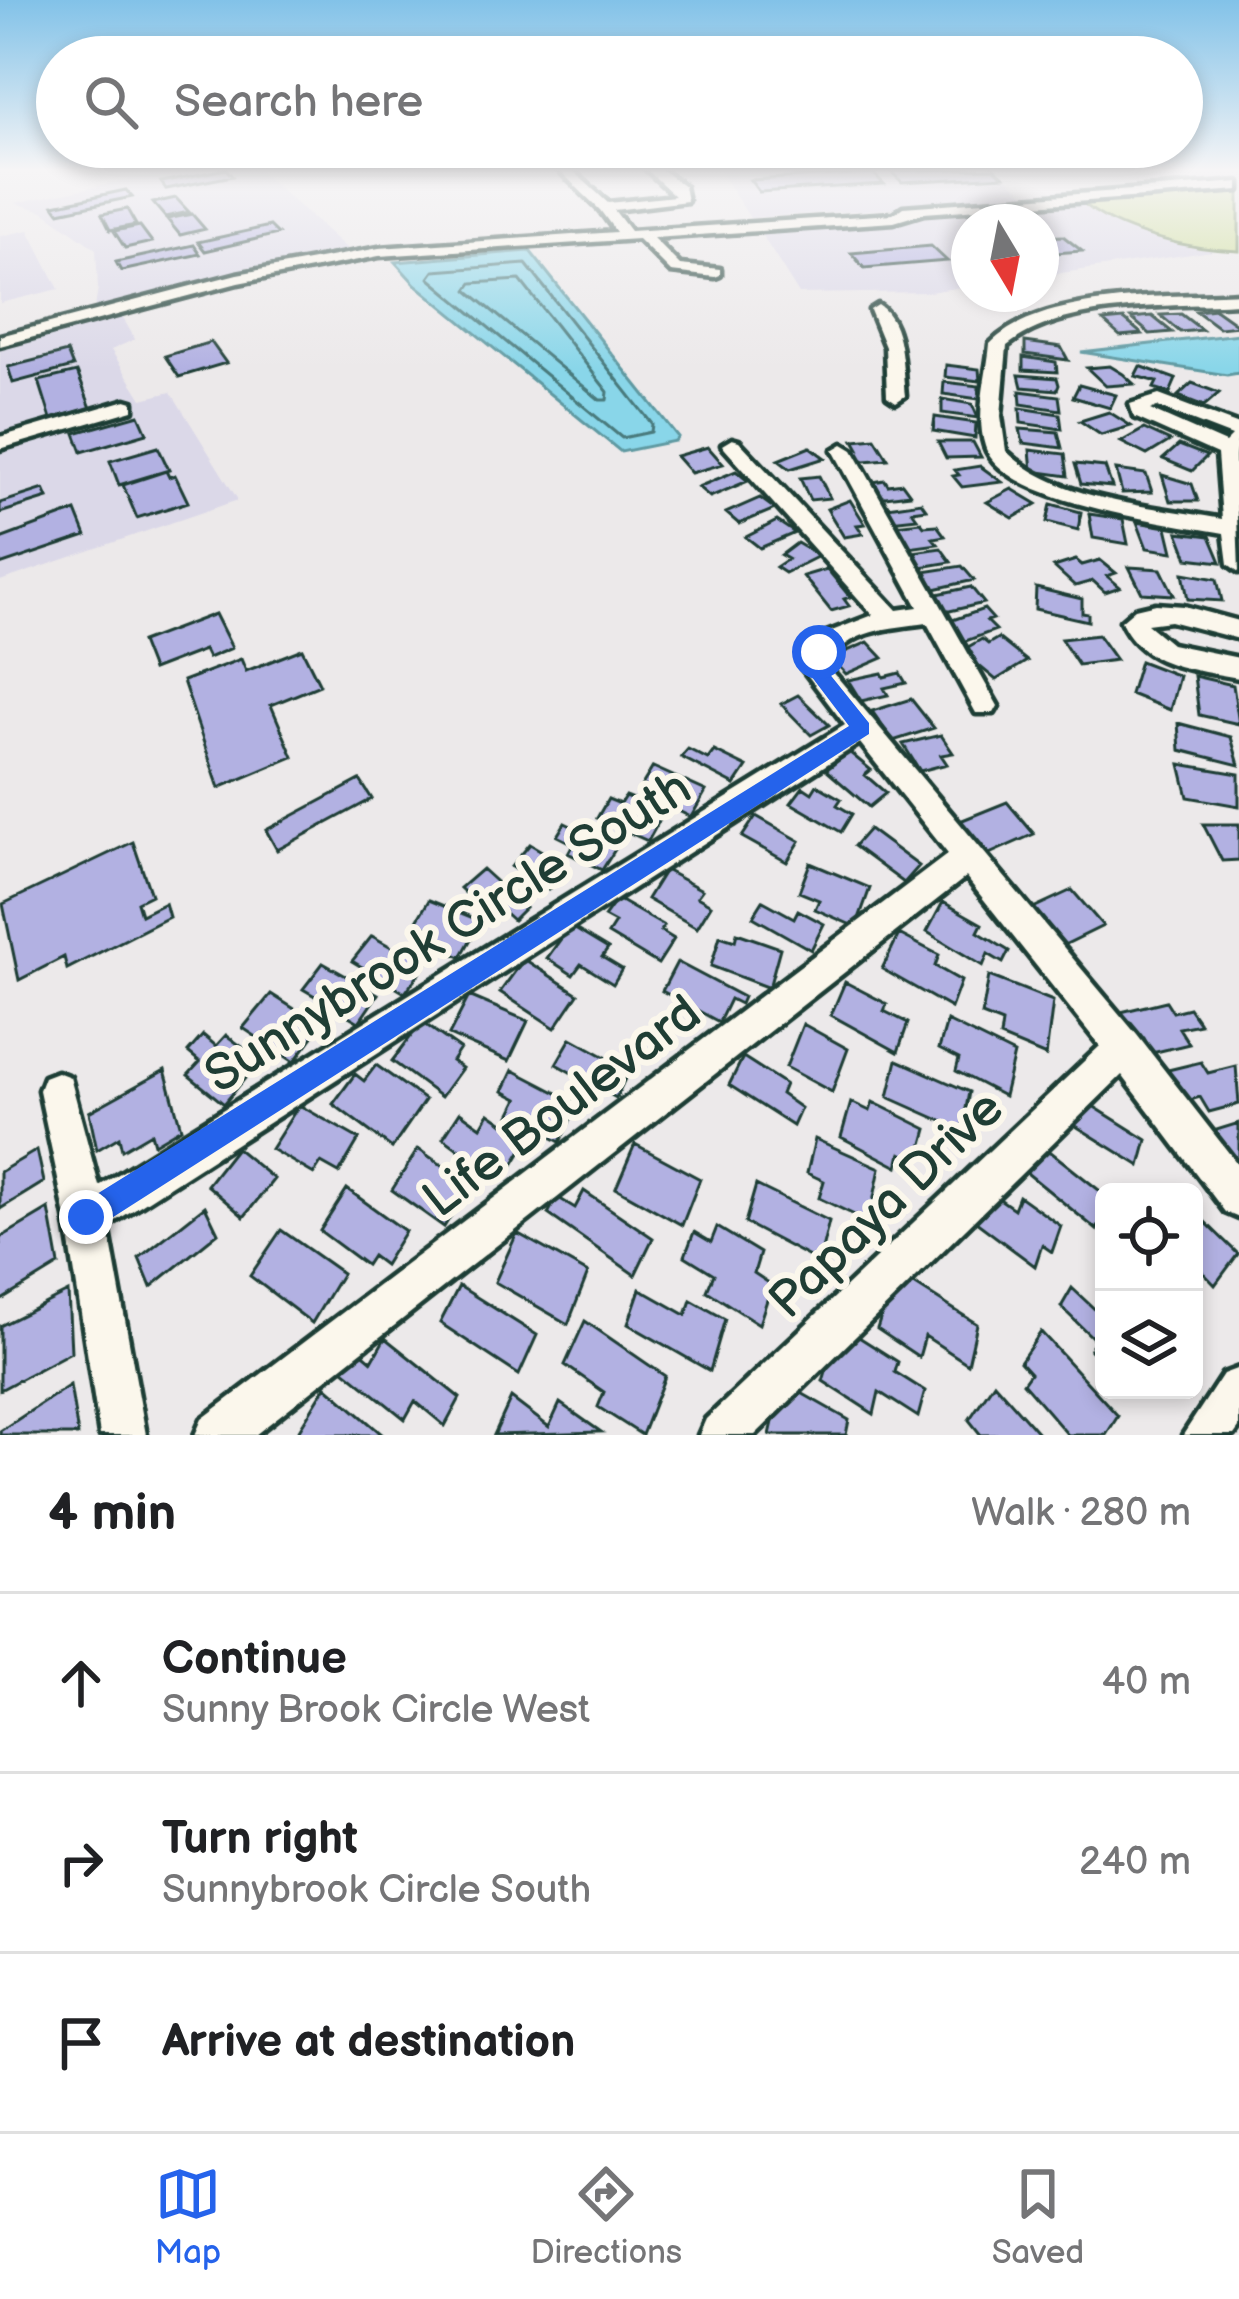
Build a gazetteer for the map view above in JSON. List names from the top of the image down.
{
  "streets": {
    "street": ["Sunnybrook Circle South", "Life Boulevard", "Papaya Drive"]
  },
  "north": "bottom",
  "page": {
    "search": "Search here",
    "heading": ["4 min", "Walk · 280 m"],
    "list": [
      ["Continue", "Sunny Brook Circle West", "40 m"],
      ["Turn right", "Sunnybrook Circle South", "240 m"],
      "Arrive at destination"
    ],
    "nav": ["Map", "Directions", "Saved"]
  }
}
